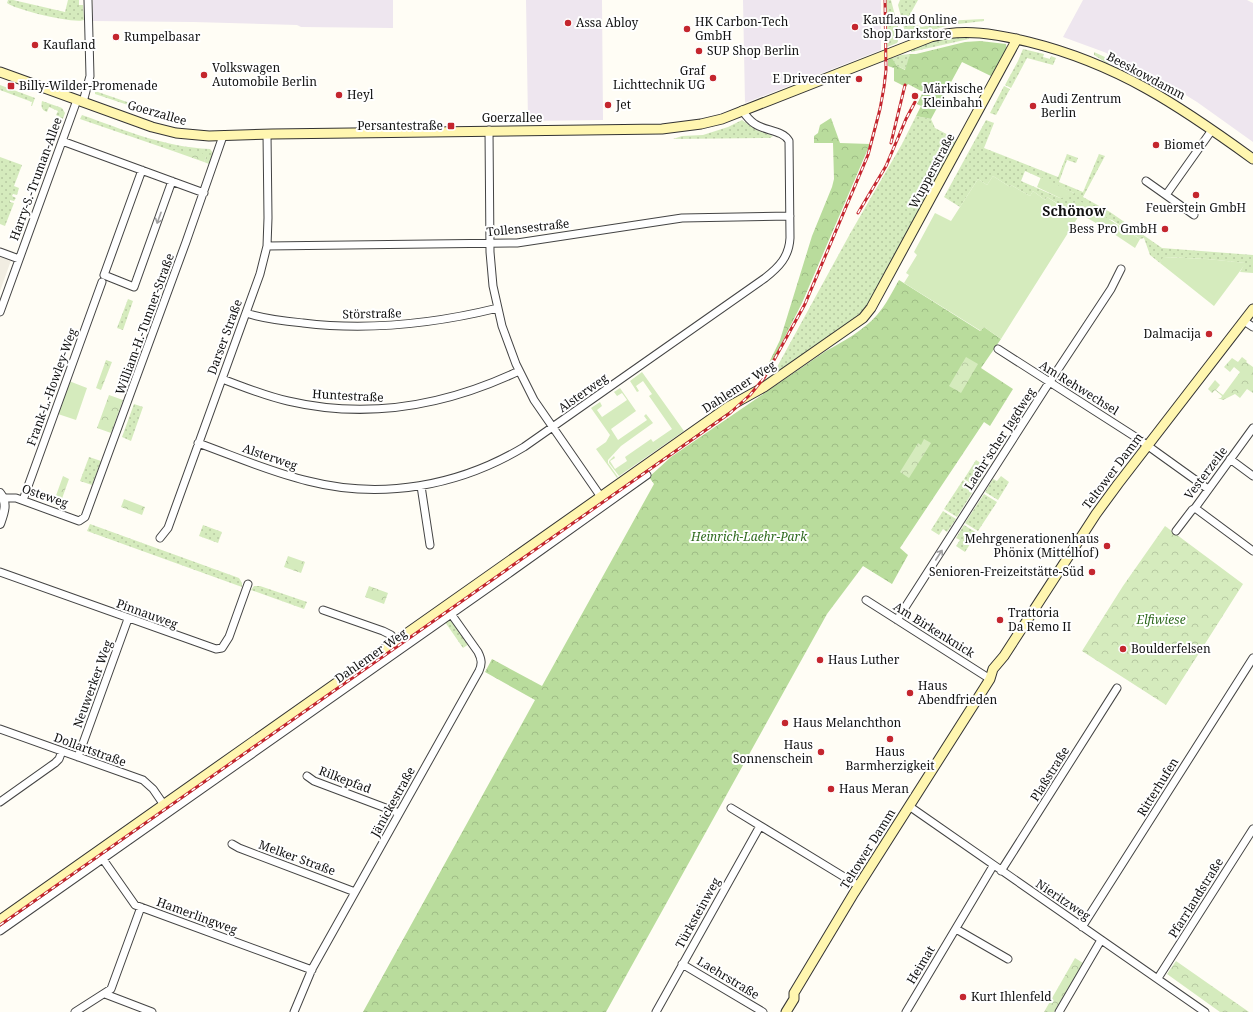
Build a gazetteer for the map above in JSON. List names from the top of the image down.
{
  "streets": {
    "main road": [
      "Beeskowdamm",
      "Goerzallee",
      "Wupperstraße",
      "Dahlemer Weg",
      "Teltower Damm"
    ],
    "street": [
      "Harry-S.-Truman-Allee",
      "Tollensestraße",
      "Störstraße",
      "William-H.-Tunner-Straße",
      "Darser Straße",
      "Frank-L.-Howley-Weg",
      "Am Rehwechsel",
      "Alsterweg",
      "Huntestraße",
      "Laehr'scher Jagdweg",
      "Vesterzeile",
      "Osteweg",
      "Pinnauweg",
      "Am Birkenknick",
      "Neuwerker Weg",
      "Dollartstraße",
      "Plaßstraße",
      "Rilkepfad",
      "Ritterhufen",
      "Jänickestraße",
      "Melker Straße",
      "Pfarrlandstraße",
      "Nieritzweg",
      "Türksteinweg",
      "Hamerlingweg",
      "Heimat",
      "Laehrstraße"
    ]
  },
  "crossings": [
    ["Beeskowdamm", "Goerzallee"],
    ["Beeskowdamm", "Wupperstraße"],
    ["Goerzallee", "Wupperstraße"],
    ["Goerzallee", "Harry-S.-Truman-Allee"],
    ["Goerzallee", "William-H.-Tunner-Straße"],
    ["Goerzallee", "Darser Straße"],
    ["Goerzallee", "Alsterweg"],
    ["Wupperstraße", "Dahlemer Weg"],
    ["Tollensestraße", "Darser Straße"],
    ["Tollensestraße", "Alsterweg"],
    ["Störstraße", "Darser Straße"],
    ["William-H.-Tunner-Straße", "Osteweg"],
    ["Darser Straße", "Alsterweg"],
    ["Darser Straße", "Huntestraße"],
    ["Frank-L.-Howley-Weg", "Osteweg"],
    ["Dahlemer Weg", "Dollartstraße"],
    ["Dahlemer Weg", "Jänickestraße"],
    ["Dahlemer Weg", "Hamerlingweg"],
    ["Am Rehwechsel", "Laehr'scher Jagdweg"],
    ["Am Rehwechsel", "Teltower Damm"],
    ["Am Rehwechsel", "Vesterzeile"],
    ["Laehr'scher Jagdweg", "Am Birkenknick"],
    ["Teltower Damm", "Am Birkenknick"],
    ["Teltower Damm", "Nieritzweg"],
    ["Pinnauweg", "Neuwerker Weg"],
    ["Neuwerker Weg", "Dollartstraße"],
    ["Plaßstraße", "Nieritzweg"],
    ["Rilkepfad", "Jänickestraße"],
    ["Ritterhufen", "Nieritzweg"],
    ["Jänickestraße", "Melker Straße"],
    ["Jänickestraße", "Hamerlingweg"],
    ["Pfarrlandstraße", "Nieritzweg"],
    ["Nieritzweg", "Heimat"],
    ["Türksteinweg", "Laehrstraße"]
  ],
  "one_way": ["Laehr'scher Jagdweg"],
  "districts": ["Schönow"],
  "parks": ["Heinrich-Laehr-Park", "Elfiwiese"],
  "places": {
    "other": [
      "Assa Abloy",
      "Kaufland Online Shop Darkstore",
      "HK Carbon-Tech GmbH",
      "Rumpelbasar",
      "Kaufland",
      "SUP Shop Berlin",
      "Volkswagen Automobile Berlin",
      "Graf Lichttechnik UG",
      "E Drivecenter",
      "Heyl",
      "Märkische Kleinbahn",
      "Jet",
      "Audi Zentrum Berlin",
      "Biomet",
      "Feuerstein GmbH",
      "Bess Pro GmbH",
      "Dalmacija",
      "Mehrgenerationenhaus Phönix (Mittelhof)",
      "Senioren-Freizeitstätte-Süd",
      "Trattoria Da Remo II",
      "Boulderfelsen",
      "Haus Luther",
      "Haus Abendfrieden",
      "Haus Melanchthon",
      "Haus Barmherzigkeit",
      "Haus Sonnenschein",
      "Haus Meran",
      "Kurt Ihlenfeld"
    ],
    "transit": ["Billy-Wilder-Promenade", "Persantestraße"]
  }
}
